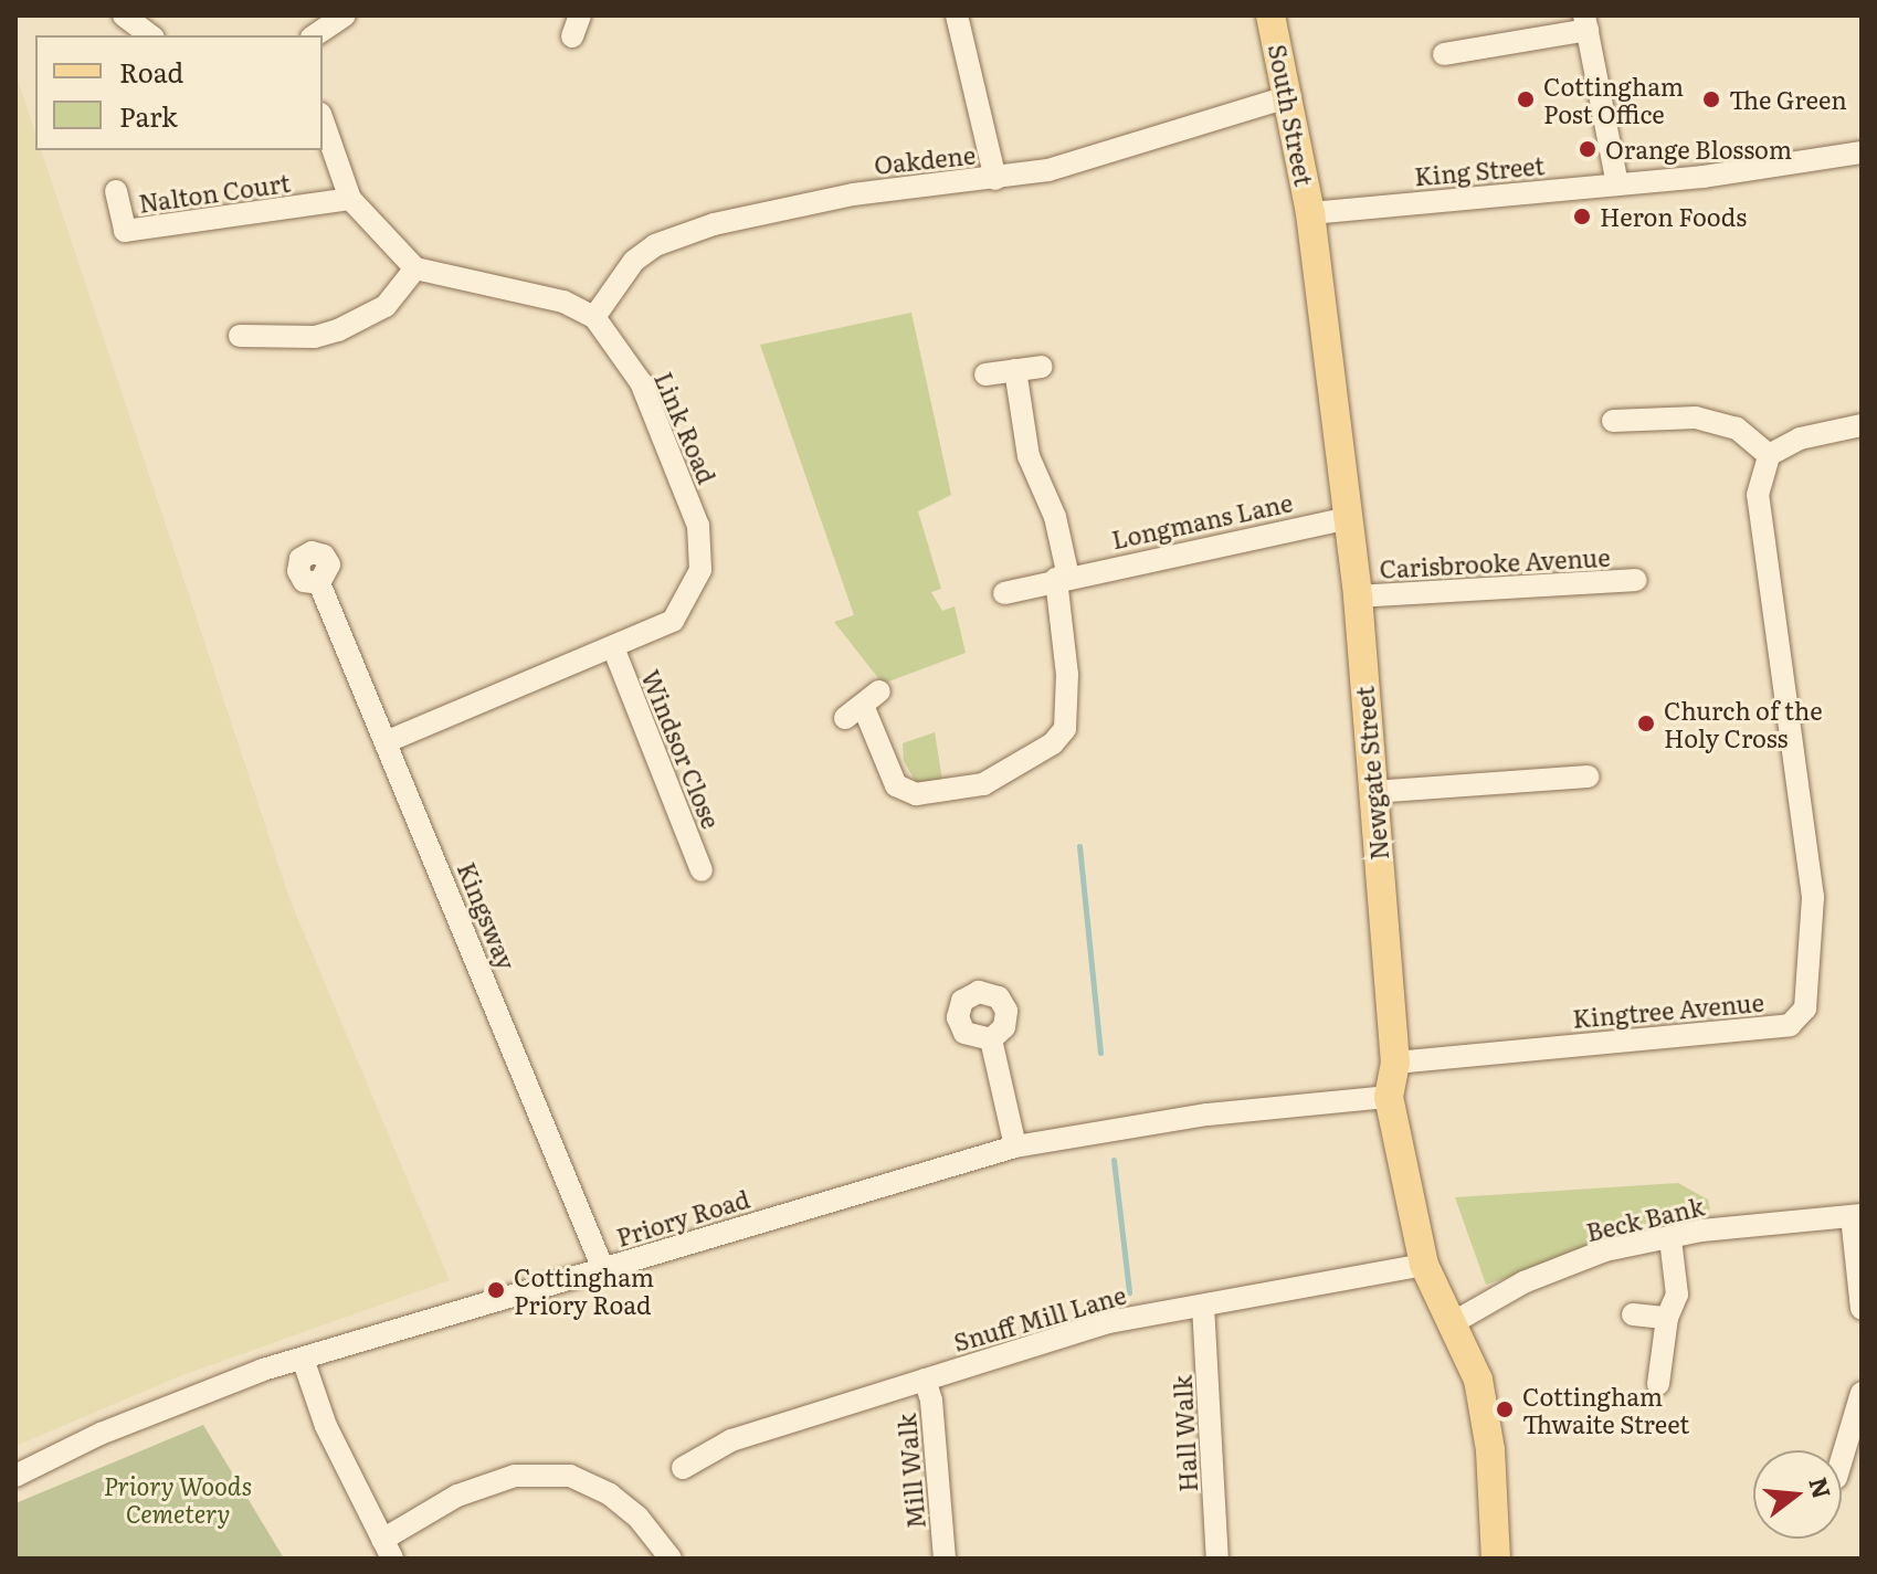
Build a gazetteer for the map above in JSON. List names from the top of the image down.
{
  "streets": {
    "main road": ["South Street", "Newgate Street"],
    "street": [
      "Oakdene",
      "King Street",
      "Nalton Court",
      "Link Road",
      "Longmans Lane",
      "Carisbrooke Avenue",
      "Windsor Close",
      "Kingsway",
      "Kingtree Avenue",
      "Priory Road",
      "Beck Bank",
      "Snuff Mill Lane",
      "Hall Walk",
      "Mill Walk"
    ]
  },
  "crossings": [
    ["South Street", "Oakdene"],
    ["South Street", "King Street"],
    ["South Street", "Newgate Street"],
    ["Oakdene", "Link Road"],
    ["King Street", "Newgate Street"],
    ["Link Road", "Windsor Close"],
    ["Link Road", "Kingsway"],
    ["Longmans Lane", "Newgate Street"],
    ["Carisbrooke Avenue", "Newgate Street"],
    ["Newgate Street", "Kingtree Avenue"],
    ["Newgate Street", "Priory Road"],
    ["Newgate Street", "Beck Bank"],
    ["Newgate Street", "Snuff Mill Lane"],
    ["Kingsway", "Priory Road"],
    ["Snuff Mill Lane", "Hall Walk"],
    ["Snuff Mill Lane", "Mill Walk"]
  ],
  "parks": ["Priory Woods Cemetery"],
  "places": [
    "Cottingham Post Office",
    "The Green",
    "Orange Blossom",
    "Heron Foods",
    "Church of the Holy Cross",
    "Cottingham Priory Road",
    "Cottingham Thwaite Street"
  ],
  "legend": ["Road", "Park"],
  "north": "right"
}
